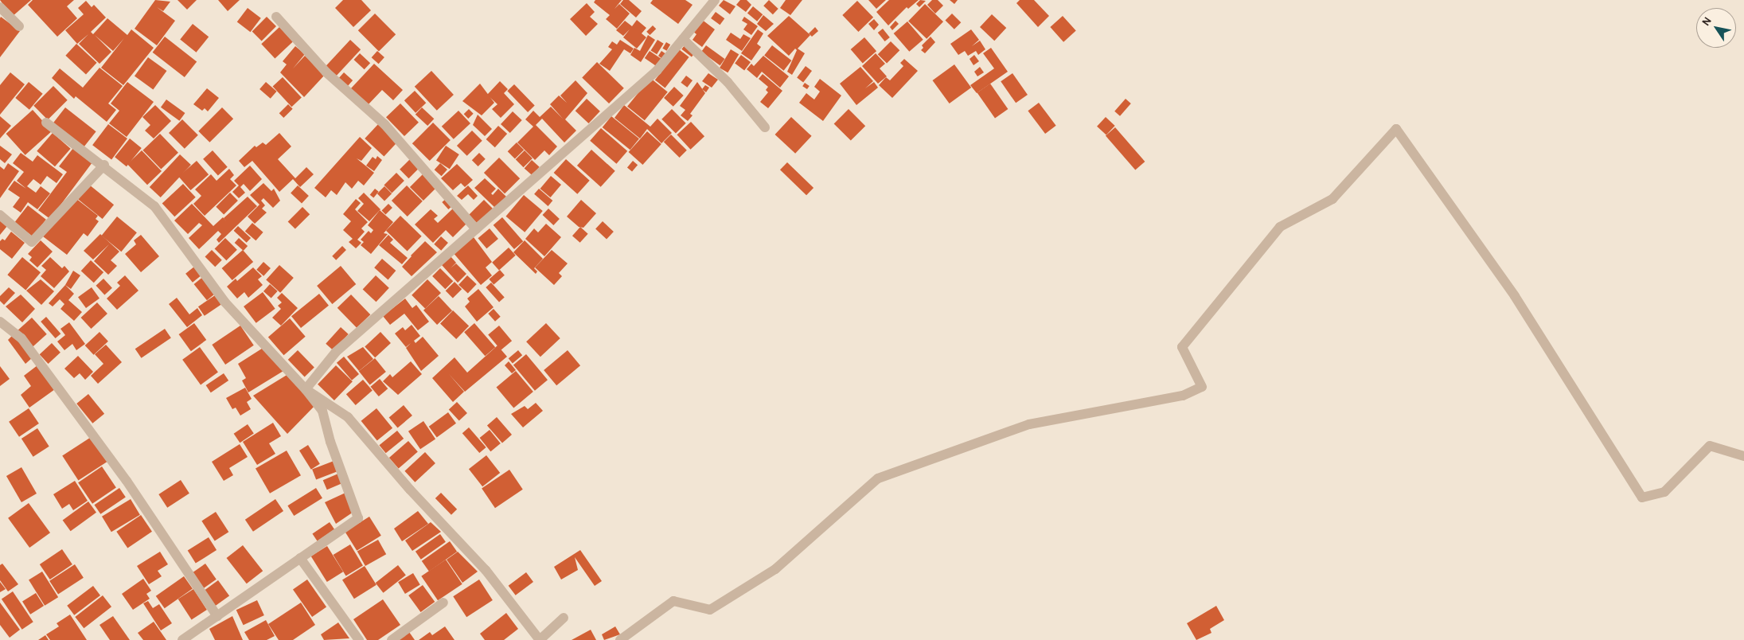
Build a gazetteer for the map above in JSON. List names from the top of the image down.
{
  "north": "top left"
}
